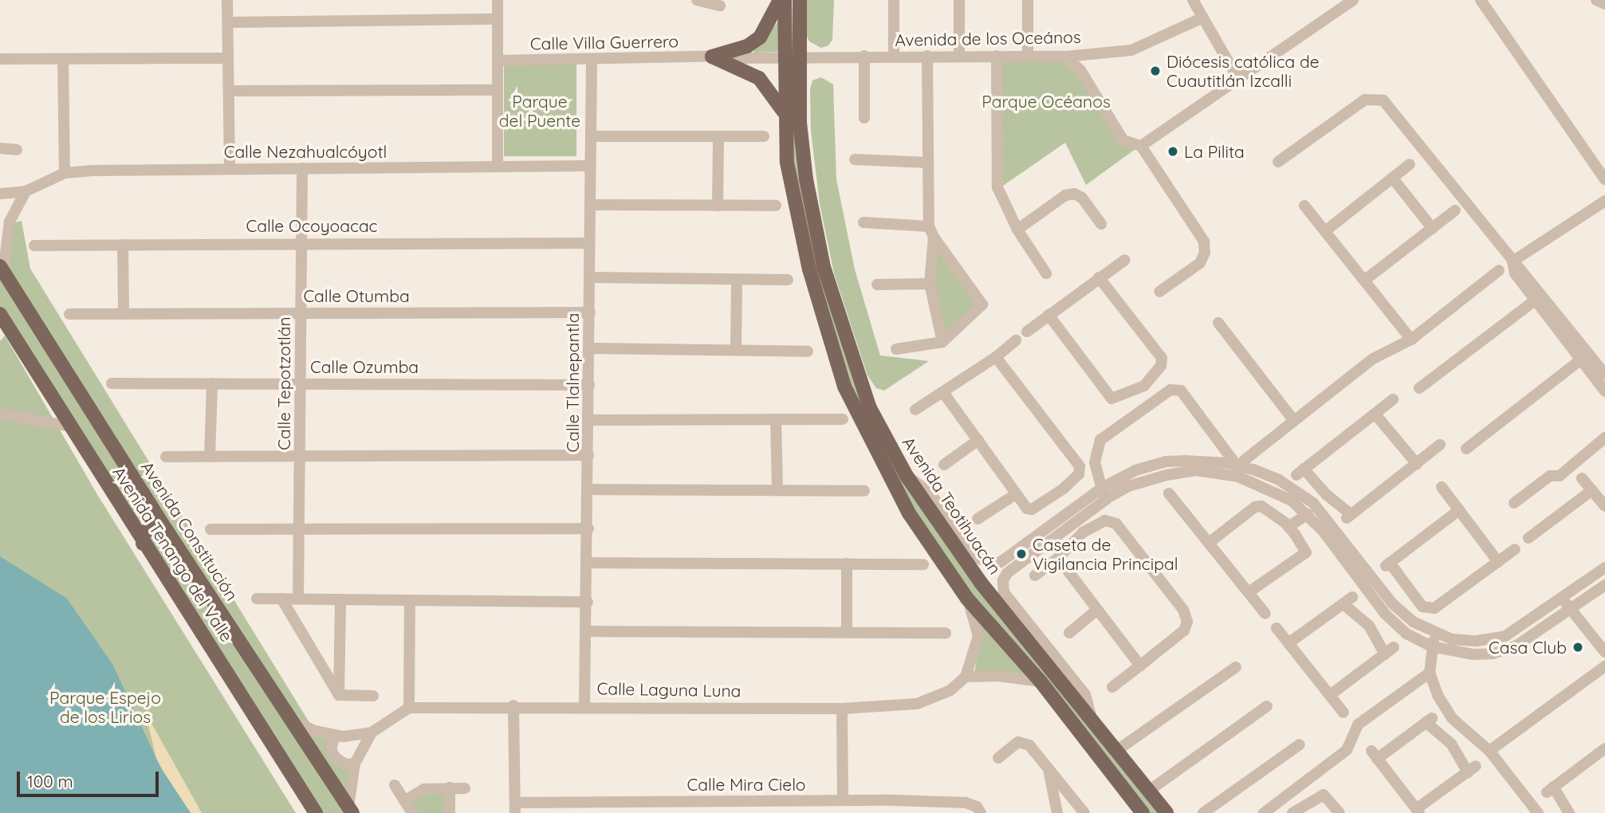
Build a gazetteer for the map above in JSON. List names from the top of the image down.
{
  "streets": {
    "main road": ["Avenida Teotihuacán", "Avenida Constitución", "Avenida Tenango del Valle"],
    "street": [
      "Avenida de los Oceános",
      "Calle Villa Guerrero",
      "Calle Nezahualcóyotl",
      "Calle Ocoyoacac",
      "Calle Otumba",
      "Calle Ozumba",
      "Calle Tlalnepantla",
      "Calle Tepotzotlán",
      "Calle Laguna Luna",
      "Calle Mira Cielo"
    ]
  },
  "crossings": [
    ["Avenida de los Oceános", "Calle Villa Guerrero"],
    ["Avenida de los Oceános", "Avenida Teotihuacán"],
    ["Calle Villa Guerrero", "Calle Tlalnepantla"],
    ["Calle Villa Guerrero", "Avenida Teotihuacán"],
    ["Calle Nezahualcóyotl", "Calle Tlalnepantla"],
    ["Calle Nezahualcóyotl", "Calle Tepotzotlán"],
    ["Calle Ocoyoacac", "Calle Tlalnepantla"],
    ["Calle Ocoyoacac", "Calle Tepotzotlán"],
    ["Calle Otumba", "Calle Tlalnepantla"],
    ["Calle Otumba", "Calle Tepotzotlán"],
    ["Calle Ozumba", "Calle Tlalnepantla"],
    ["Calle Ozumba", "Calle Tepotzotlán"],
    ["Calle Tlalnepantla", "Calle Laguna Luna"]
  ],
  "parks": ["Parque del Puente", "Parque Océanos", "Parque Espejo de los Lirios"],
  "places": [
    "Diócesis católica de Cuautitlán Izcalli",
    "La Pilita",
    "Caseta de Vigilancia Principal",
    "Casa Club"
  ],
  "scale_bar": "100 m"
}
